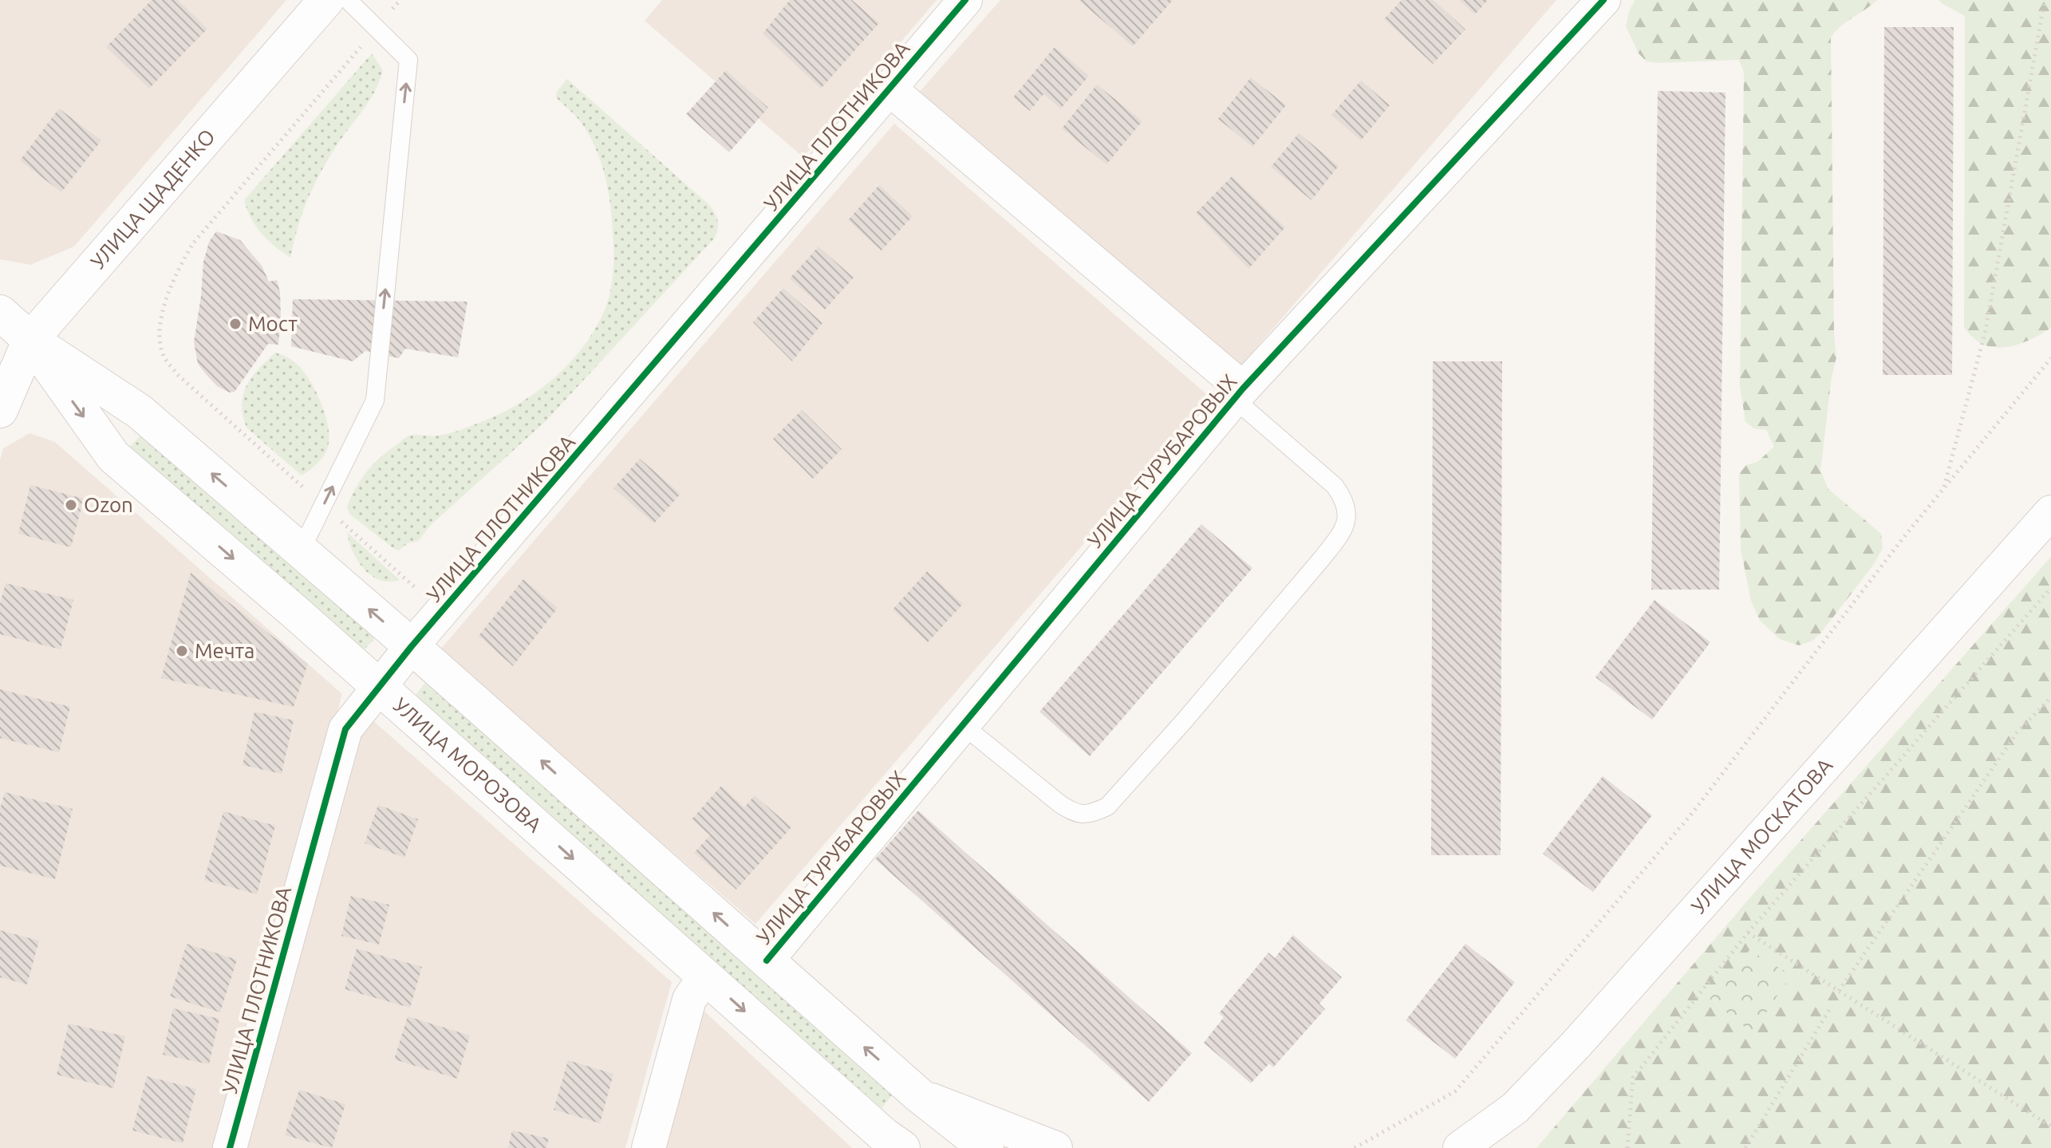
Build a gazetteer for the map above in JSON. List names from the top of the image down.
{
  "streets": {
    "main road": ["УЛИЦА ЩАДЕНКО", "УЛИЦА МОРОЗОВА"],
    "street": ["УЛИЦА ПЛОТНИКОВА", "УЛИЦА ТУРУБАРОВЫХ", "УЛИЦА МОСКАТОВА"]
  },
  "crossings": [
    ["УЛИЦА ПЛОТНИКОВА", "УЛИЦА МОРОЗОВА"],
    ["УЛИЦА ЩАДЕНКО", "УЛИЦА МОРОЗОВА"],
    ["УЛИЦА ТУРУБАРОВЫХ", "УЛИЦА МОРОЗОВА"]
  ],
  "places": ["Мост", "Ozon", "Мечта"]
}
